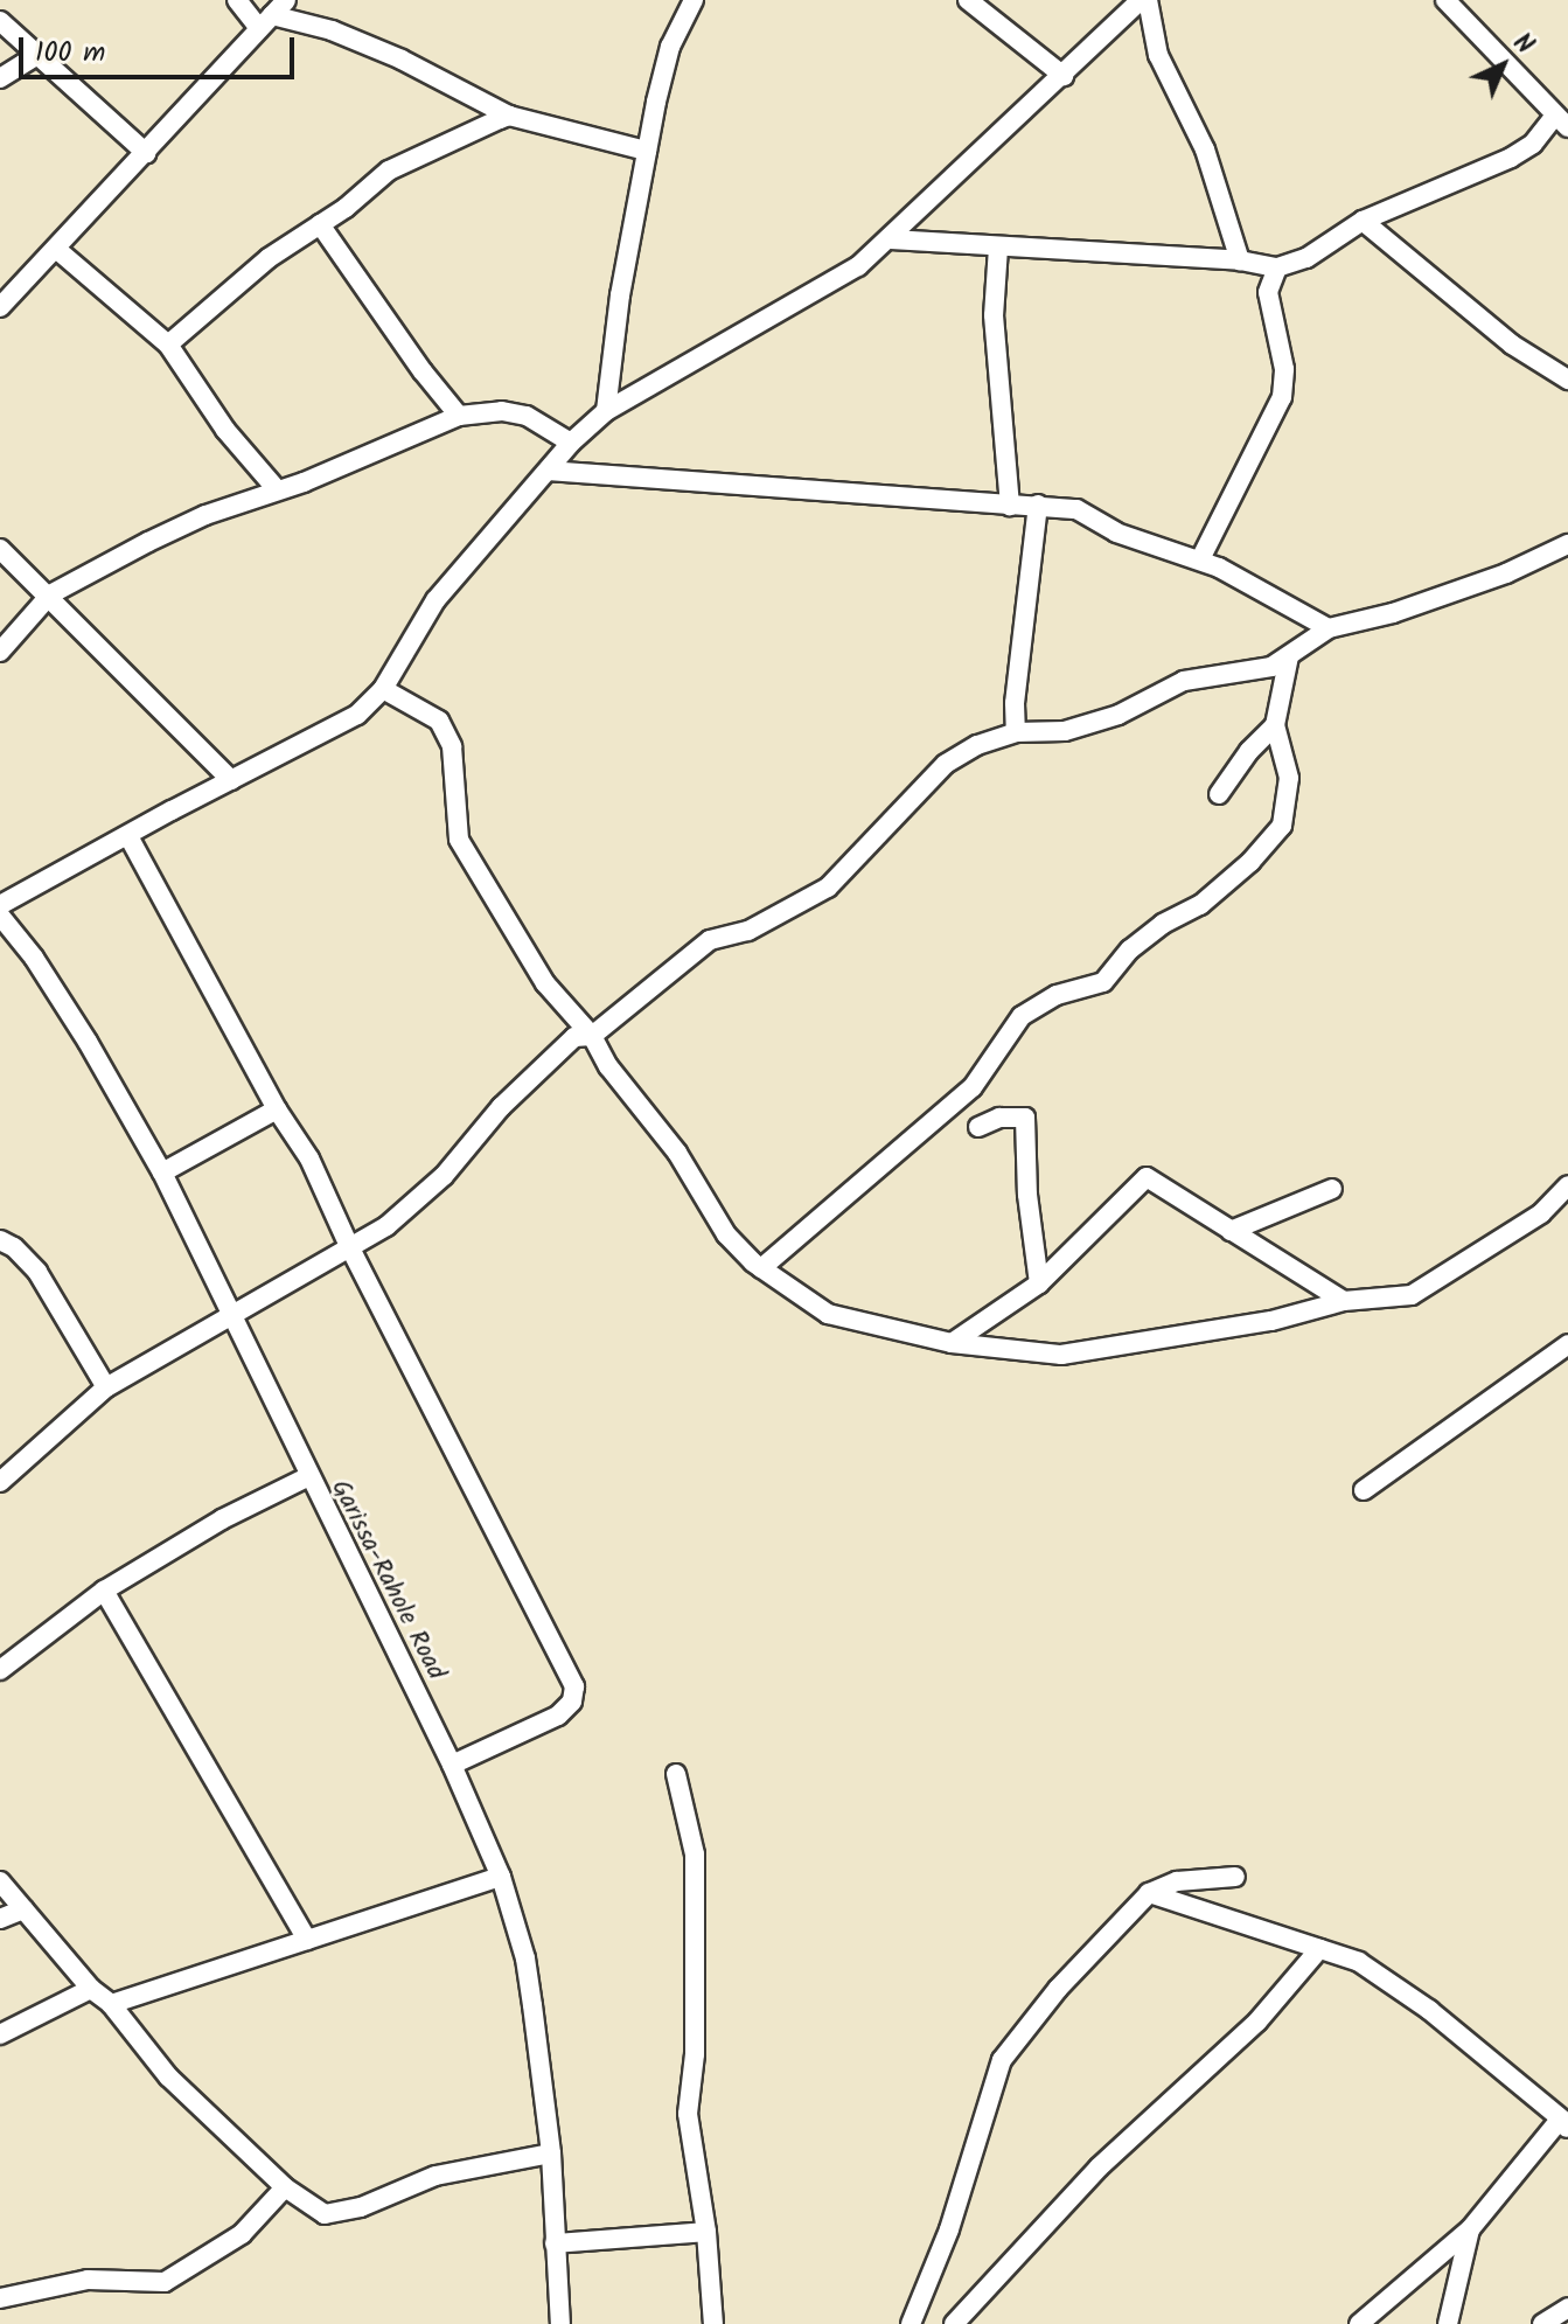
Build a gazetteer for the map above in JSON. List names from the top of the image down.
{
  "streets": {
    "street": ["Garissa-Rahole Road"]
  },
  "scale_bar": "100 m",
  "north": "top right"
}
